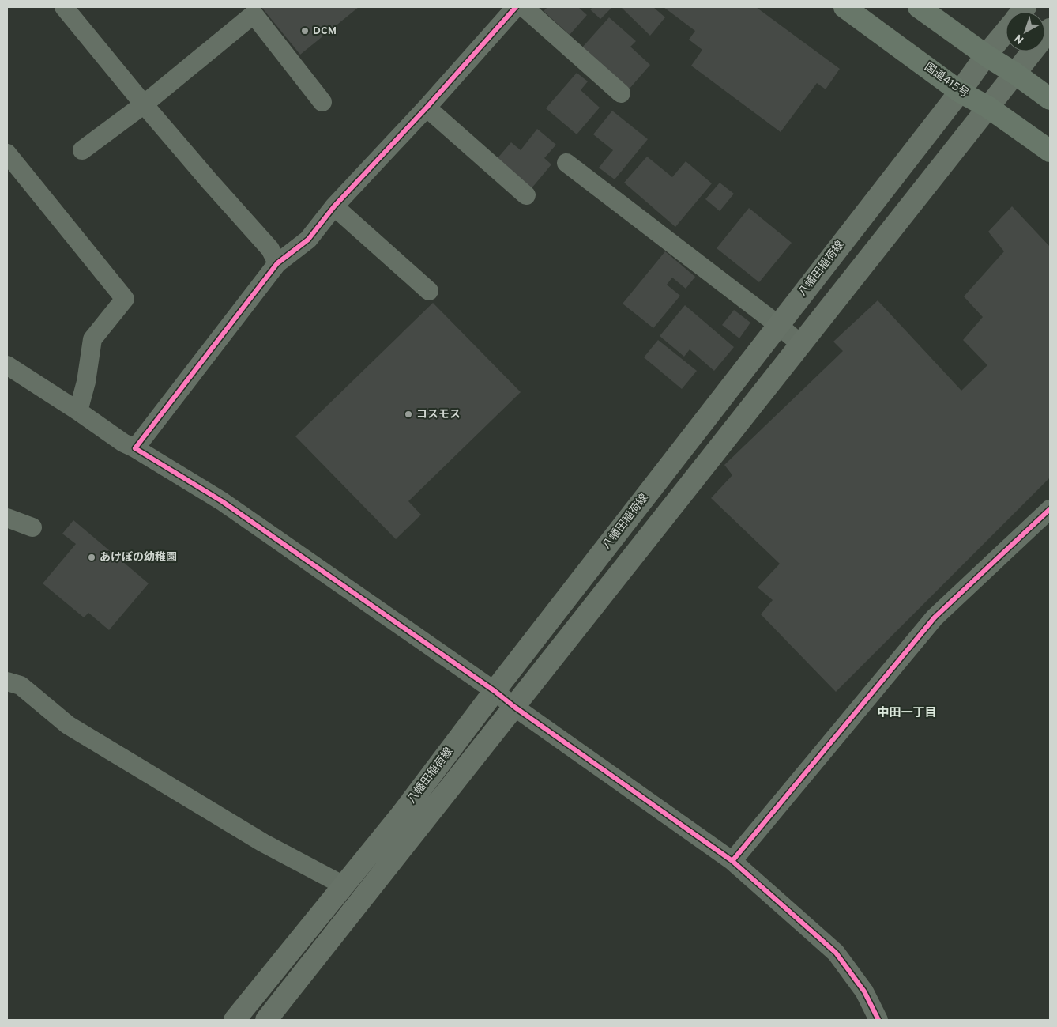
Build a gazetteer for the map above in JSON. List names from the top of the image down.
{
  "streets": {
    "highway": ["国道415号"],
    "main road": ["八幡田稲荷線"]
  },
  "crossings": [
    ["国道415号", "八幡田稲荷線"]
  ],
  "districts": ["中田一丁目"],
  "places": ["DCM", "コスモス", "あけぼの幼稚園"],
  "north": "bottom left"
}
